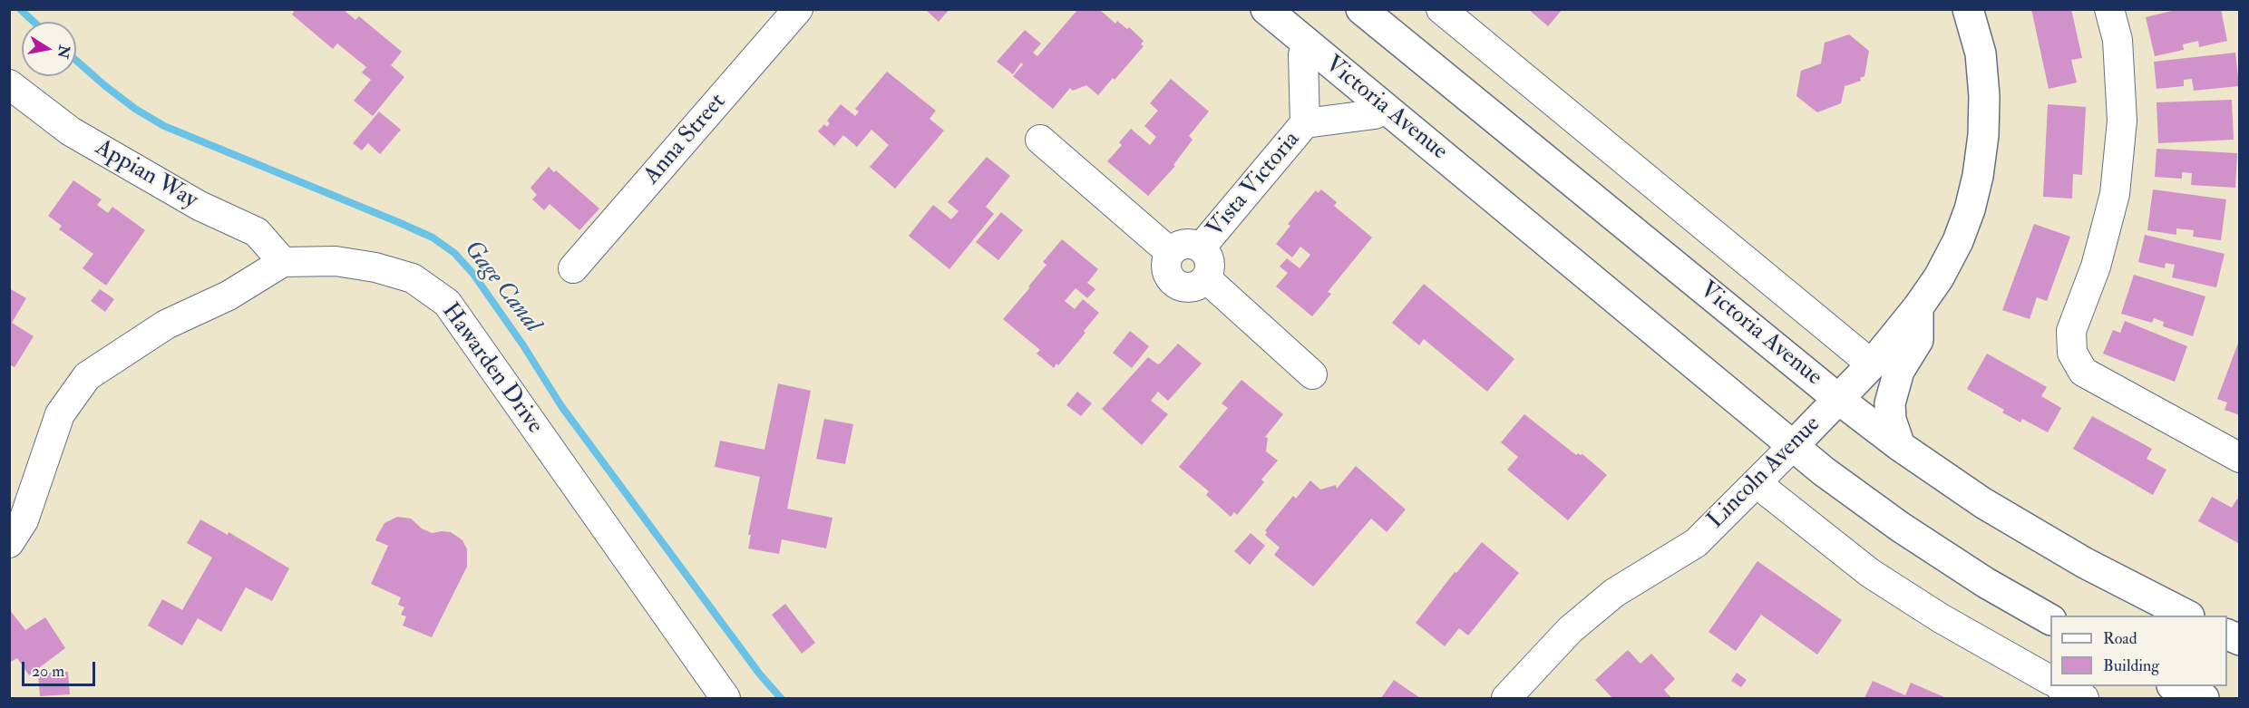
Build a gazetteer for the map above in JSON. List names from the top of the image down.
{
  "streets": {
    "main road": ["Victoria Avenue", "Lincoln Avenue"],
    "street": [
      "Anna Street",
      "Appian Way",
      "Vista Victoria",
      "Hawarden Drive"
    ]
  },
  "crossings": [
    ["Victoria Avenue", "Vista Victoria"],
    ["Victoria Avenue", "Lincoln Avenue"],
    ["Appian Way", "Hawarden Drive"]
  ],
  "water": ["Gage Canal"],
  "legend": ["Road", "Building"],
  "scale_bar": "20 m",
  "north": "right"
}
